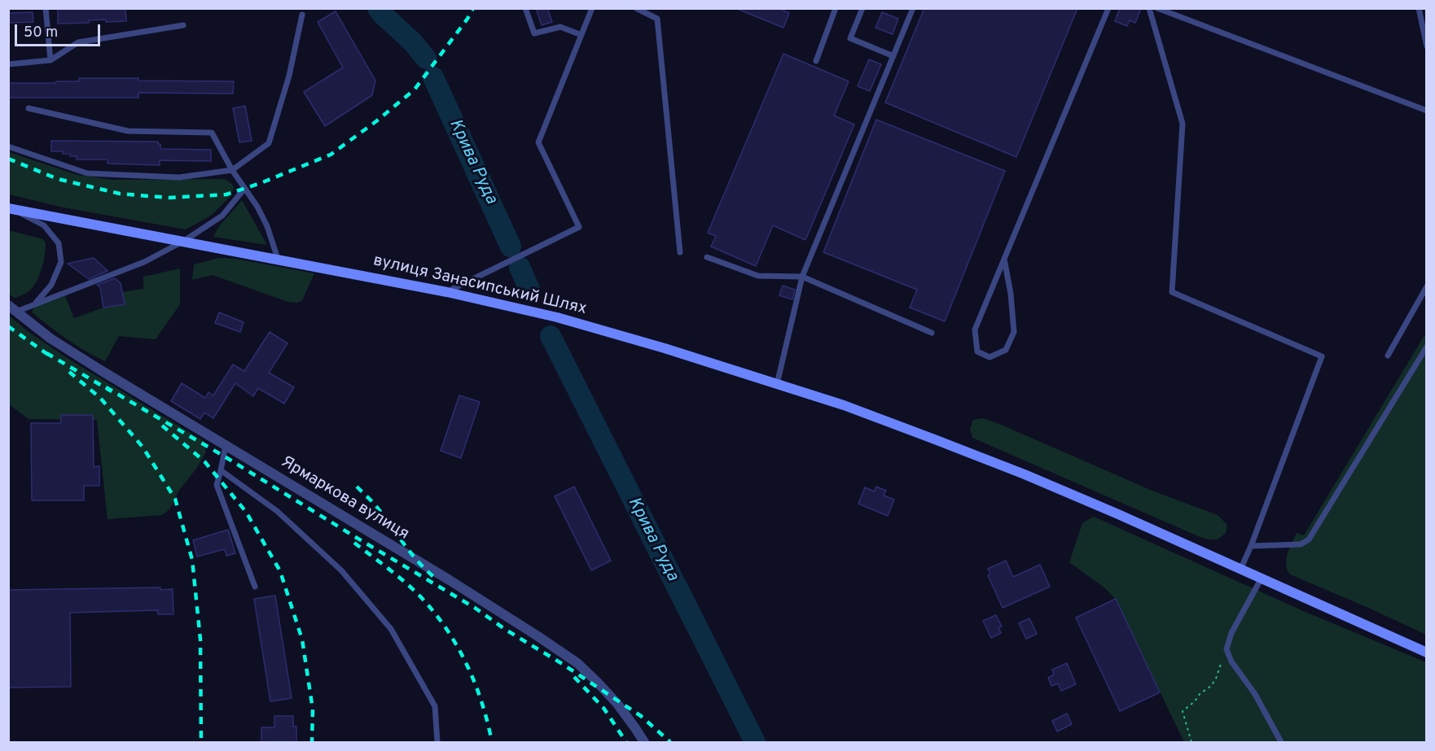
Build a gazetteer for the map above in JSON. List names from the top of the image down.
{
  "streets": {
    "main road": ["вулиця Занасипський Шлях"],
    "street": ["Ярмаркова вулиця"]
  },
  "water": ["Крива Руда"],
  "scale_bar": "50 m"
}
